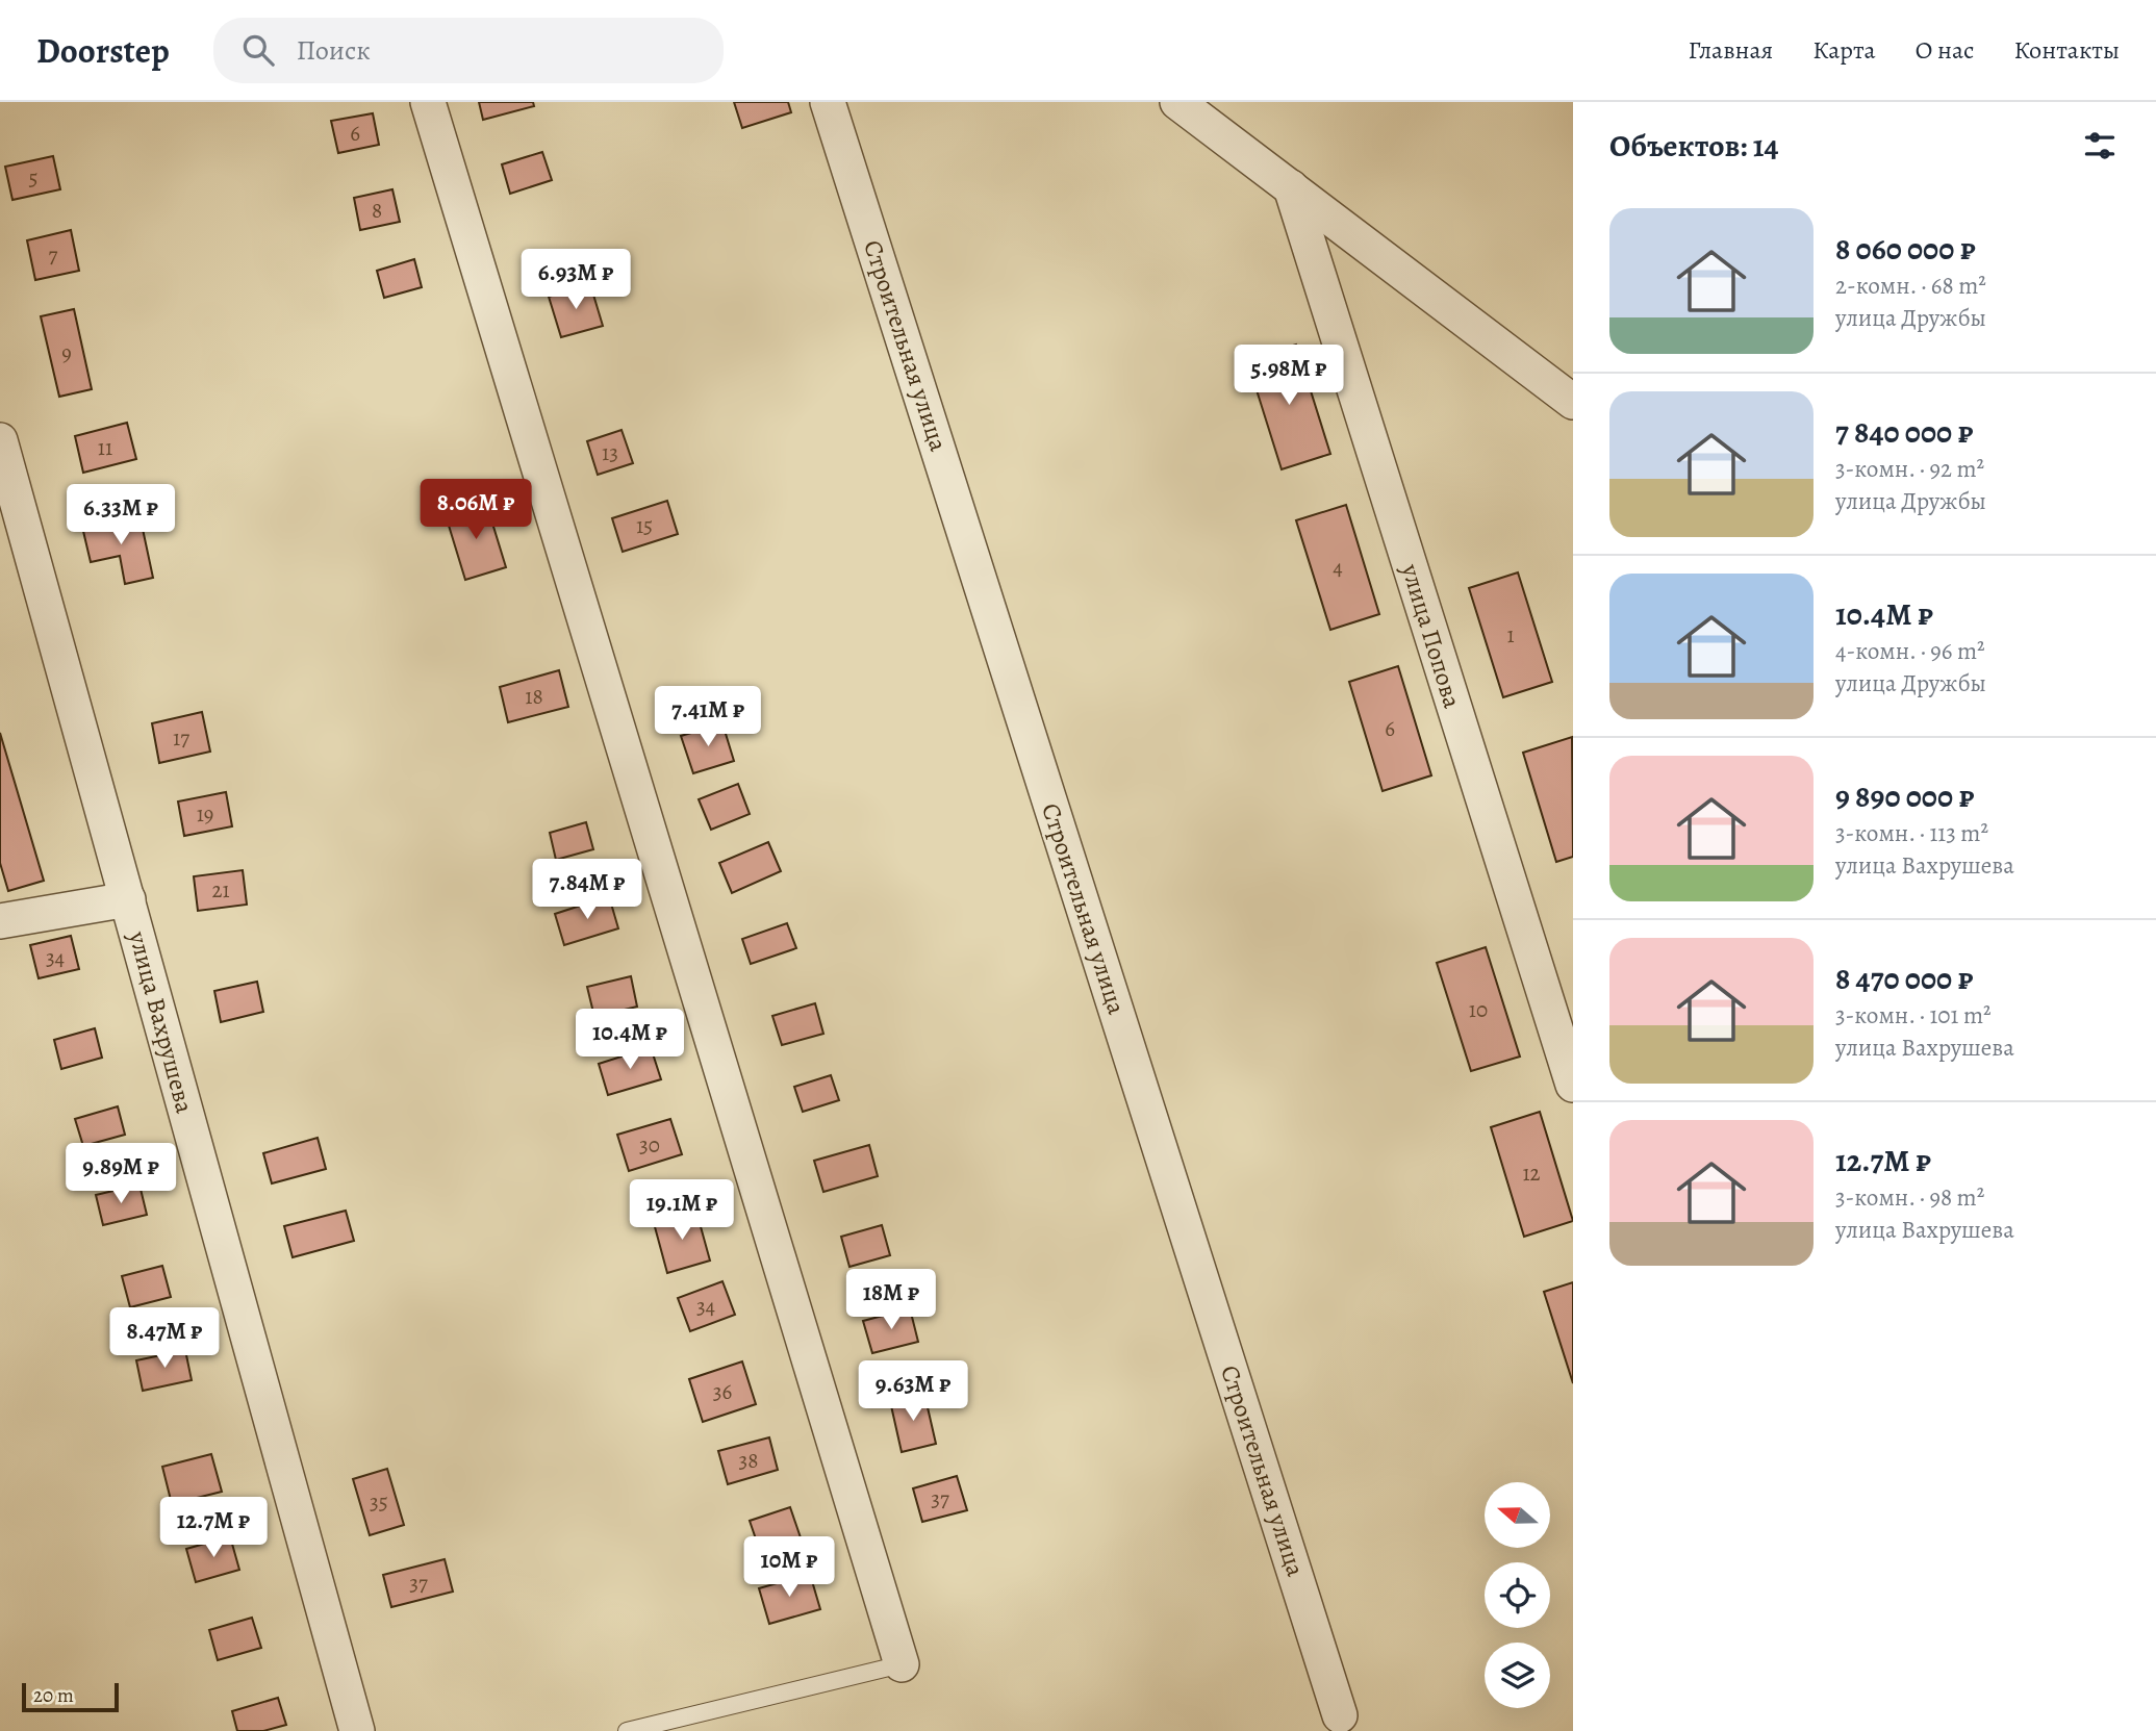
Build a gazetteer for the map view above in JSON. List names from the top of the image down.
{
  "streets": {
    "street": ["Строительная улица", "улица Попова", "улица Вахрушева"]
  },
  "house_numbers": [
    "6",
    "5",
    "8",
    "7",
    "9",
    "11",
    "13",
    "15",
    "4",
    "1",
    "18",
    "6",
    "17",
    "19",
    "21",
    "34",
    "10",
    "30",
    "12",
    "34",
    "36",
    "38",
    "37",
    "35",
    "37"
  ],
  "scale_bar": "20 m",
  "north": "left",
  "page": {
    "header": "Doorstep",
    "search": "Поиск",
    "nav": [
      "Главная",
      "Карта",
      "О нас",
      "Контакты"
    ],
    "heading": "Объектов: 14",
    "list": [
      {
        "name": "8 060 000 ₽",
        "note": "2-комн. · 68 m² · улица Дружбы"
      },
      {
        "name": "7 840 000 ₽",
        "note": "3-комн. · 92 m² · улица Дружбы"
      },
      {
        "name": "10.4M ₽",
        "note": "4-комн. · 96 m² · улица Дружбы"
      },
      {
        "name": "9 890 000 ₽",
        "note": "3-комн. · 113 m² · улица Вахрушева"
      },
      {
        "name": "8 470 000 ₽",
        "note": "3-комн. · 101 m² · улица Вахрушева"
      },
      {
        "name": "12.7M ₽",
        "note": "3-комн. · 98 m² · улица Вахрушева"
      }
    ],
    "price": [
      "6.93M ₽",
      "5.98M ₽",
      "8.06M ₽",
      "6.33M ₽",
      "7.41M ₽",
      "7.84M ₽",
      "10.4M ₽",
      "9.89M ₽",
      "19.1M ₽",
      "18M ₽",
      "8.47M ₽",
      "9.63M ₽",
      "12.7M ₽",
      "10M ₽"
    ],
    "scale": "20 m"
  }
}
